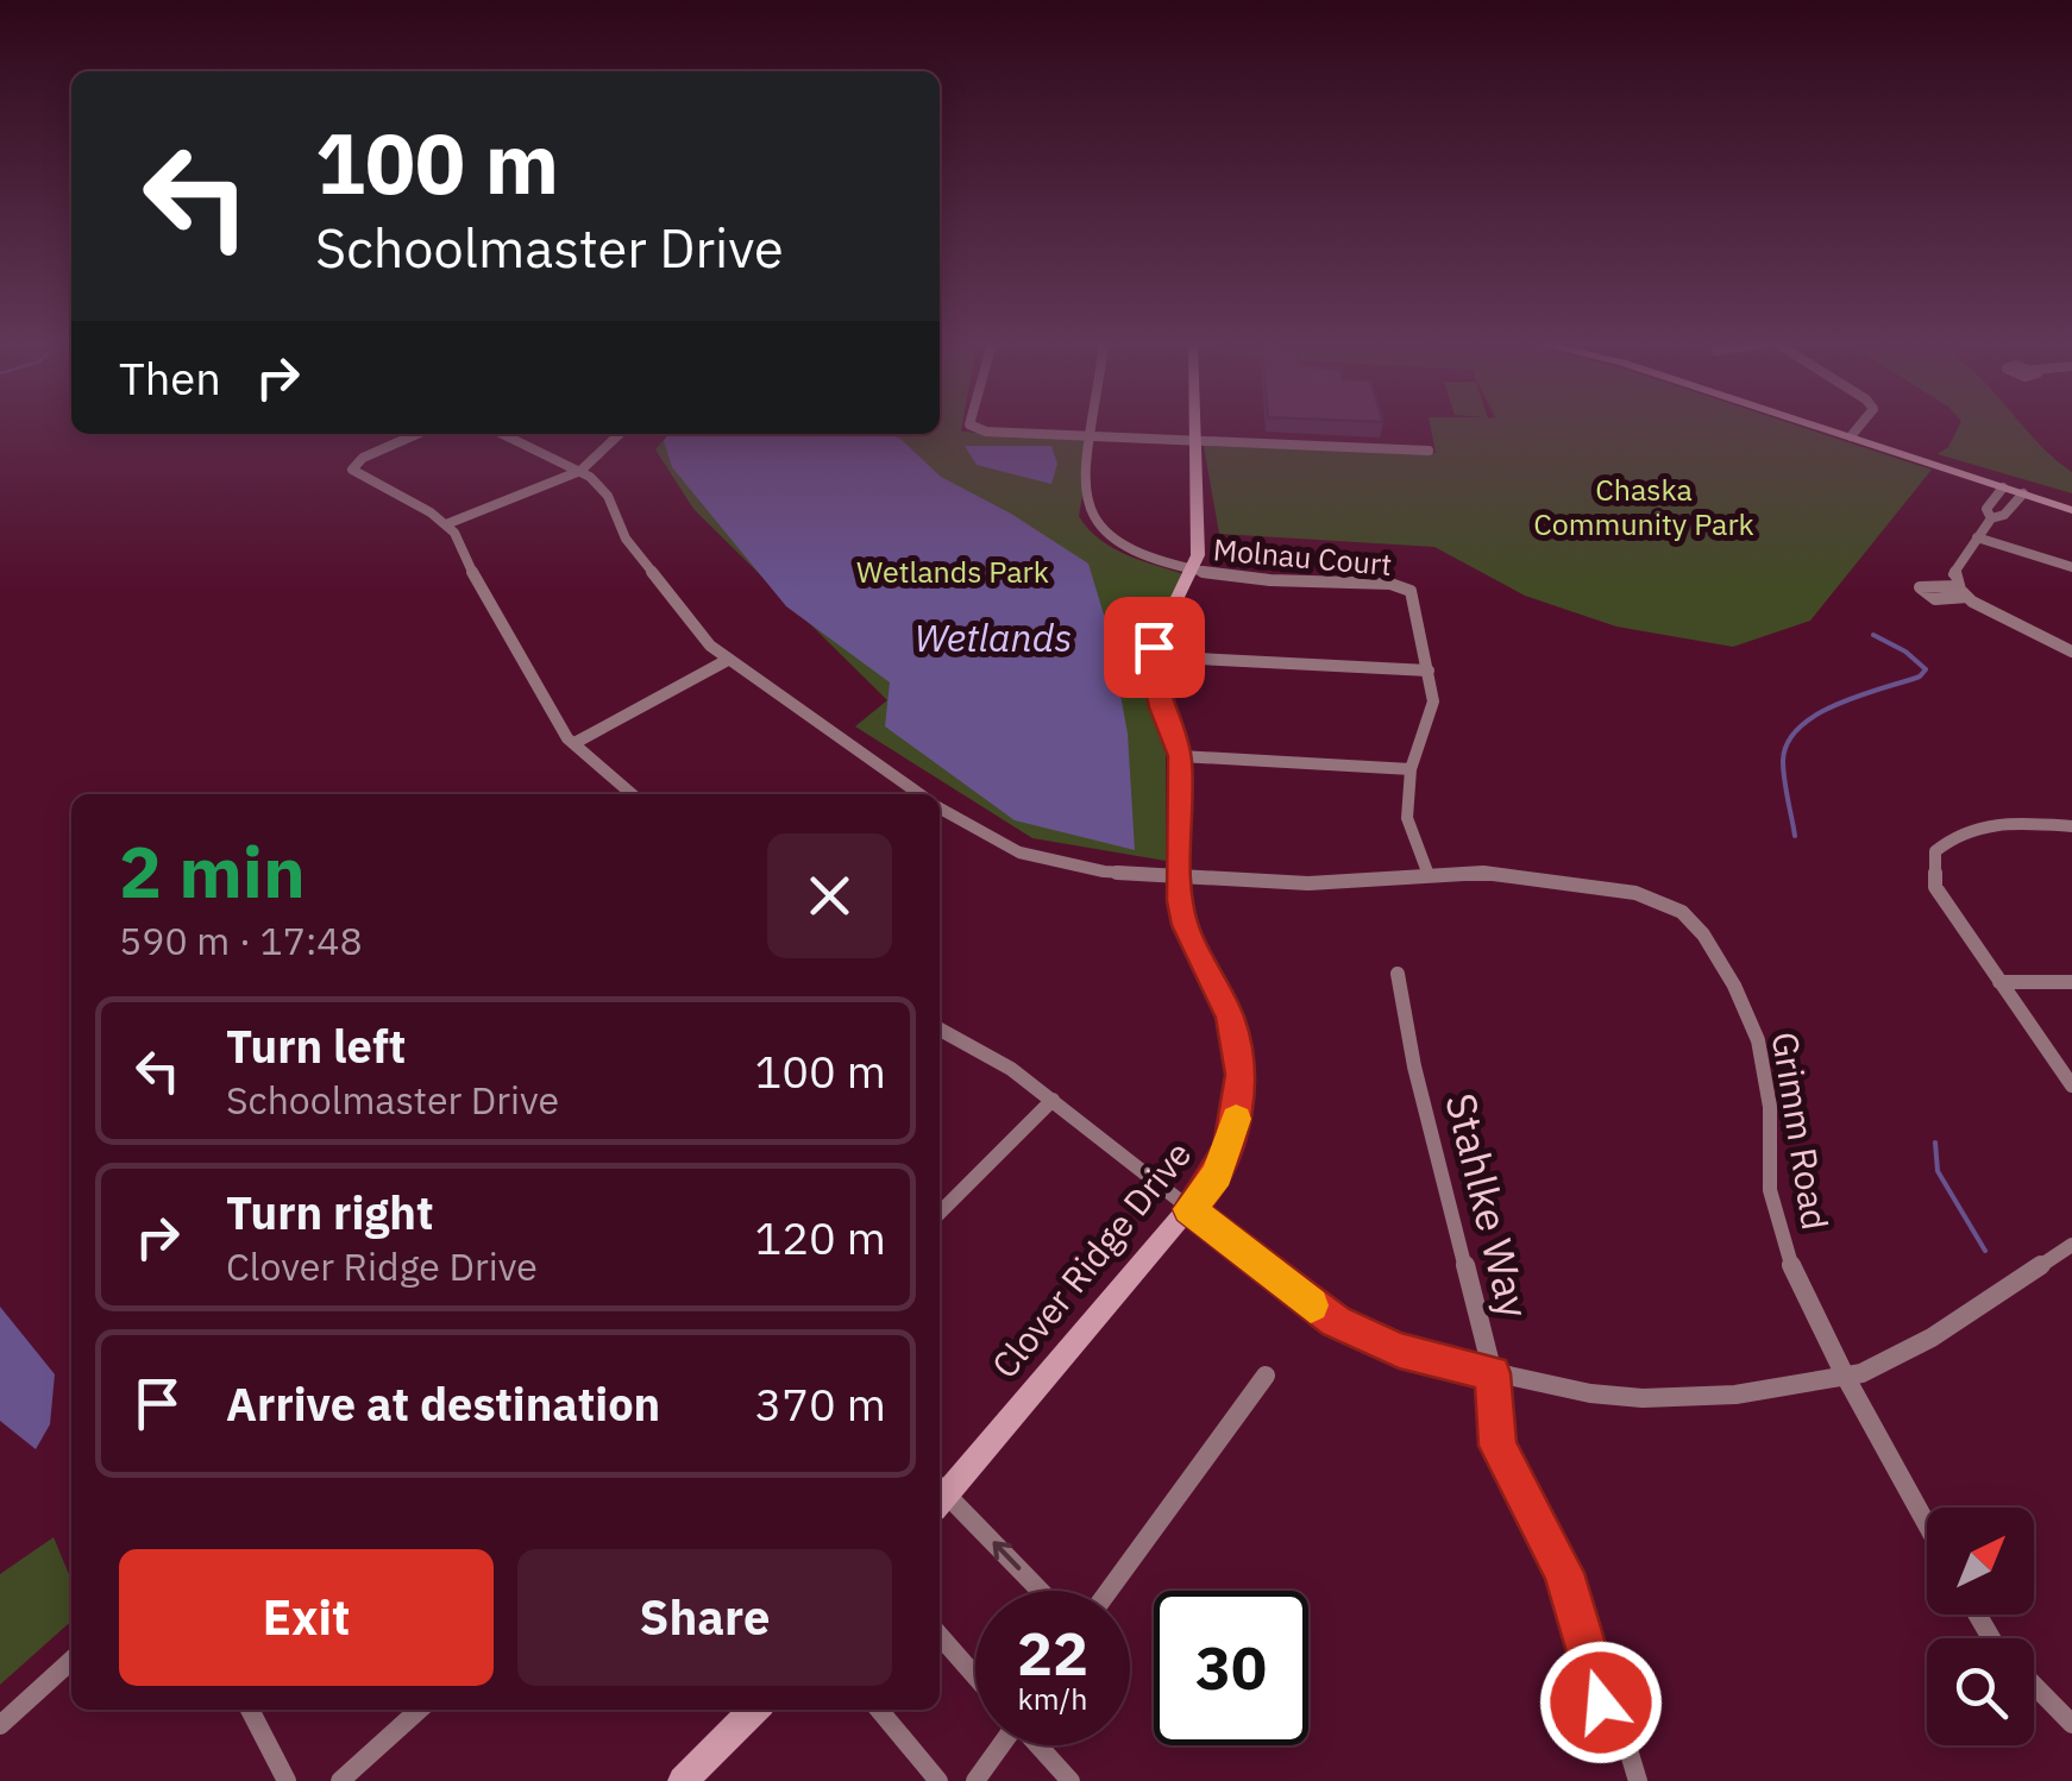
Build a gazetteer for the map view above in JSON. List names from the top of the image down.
{
  "streets": {
    "street": [
      "Molnau Court",
      "Grimm Road",
      "Stahlke Way",
      "Clover Ridge Drive"
    ]
  },
  "crossings": [
    ["Grimm Road", "Clover Ridge Drive"]
  ],
  "water": ["Wetlands"],
  "parks": ["Chaska Community Park", "Wetlands Park"],
  "north": "top right",
  "page": {
    "turn": ["100 m", "Schoolmaster Drive"],
    "then": "Then",
    "heading": ["2 min", "590 m · 17:48"],
    "list": [
      {
        "name": "Turn left",
        "note": "Schoolmaster Drive",
        "value": "100 m"
      },
      {
        "name": "Turn right",
        "note": "Clover Ridge Drive",
        "value": "120 m"
      },
      {
        "name": "Arrive at destination",
        "value": "370 m"
      }
    ],
    "buttons": ["Exit", "Share"],
    "speed": "22 km/h",
    "limit": "30"
  }
}
